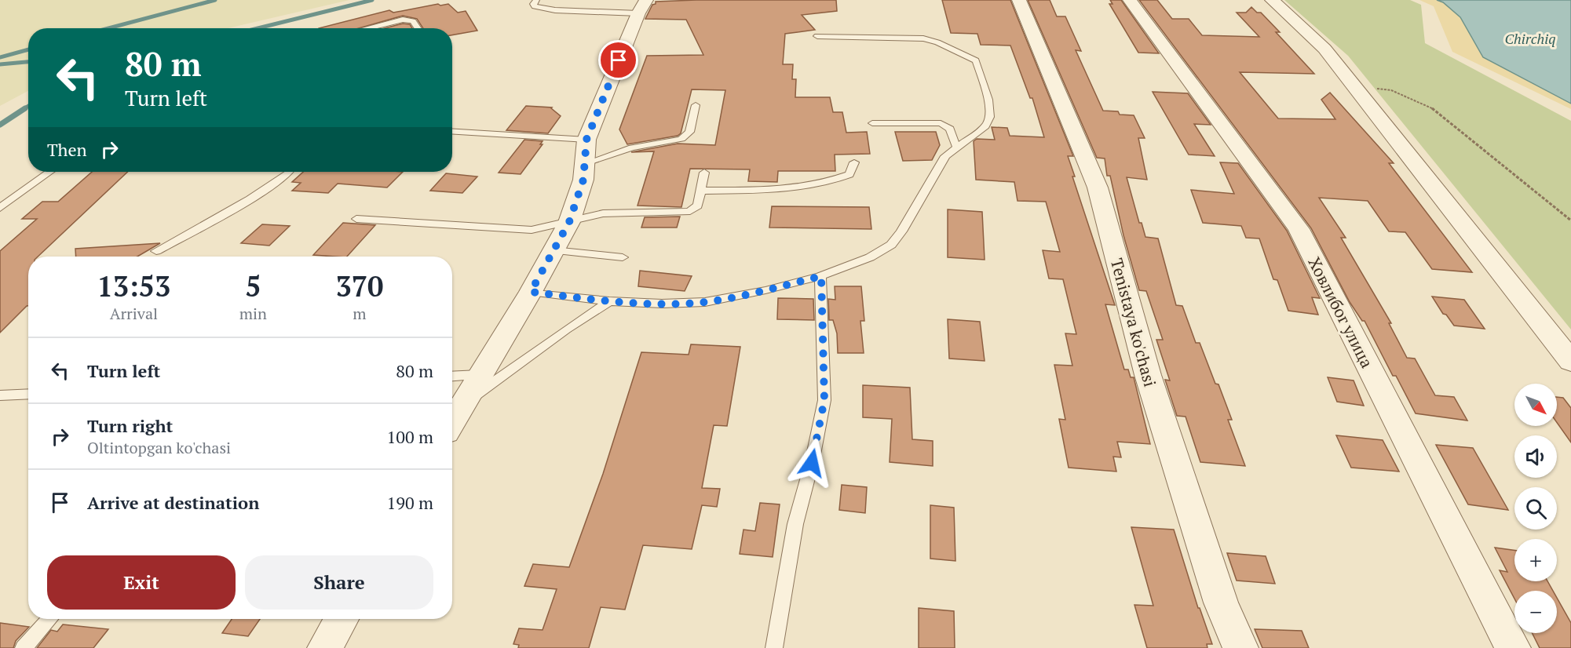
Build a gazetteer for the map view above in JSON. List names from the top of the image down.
{
  "streets": {
    "street": ["Ховлибог улица", "Tenistaya ko'chasi"]
  },
  "water": ["Chirchiq"],
  "north": "bottom right",
  "page": {
    "turn": ["80 m", "Turn left"],
    "then": "Then",
    "eta": [
      "13:53",
      "Arrival",
      "5",
      "min",
      "370",
      "m"
    ],
    "list": [
      {
        "name": "Turn left",
        "value": "80 m"
      },
      {
        "name": "Turn right",
        "note": "Oltintopgan ko'chasi",
        "value": "100 m"
      },
      {
        "name": "Arrive at destination",
        "value": "190 m"
      }
    ],
    "map_buttons": ["+", "−"],
    "buttons": ["Exit", "Share"]
  }
}
